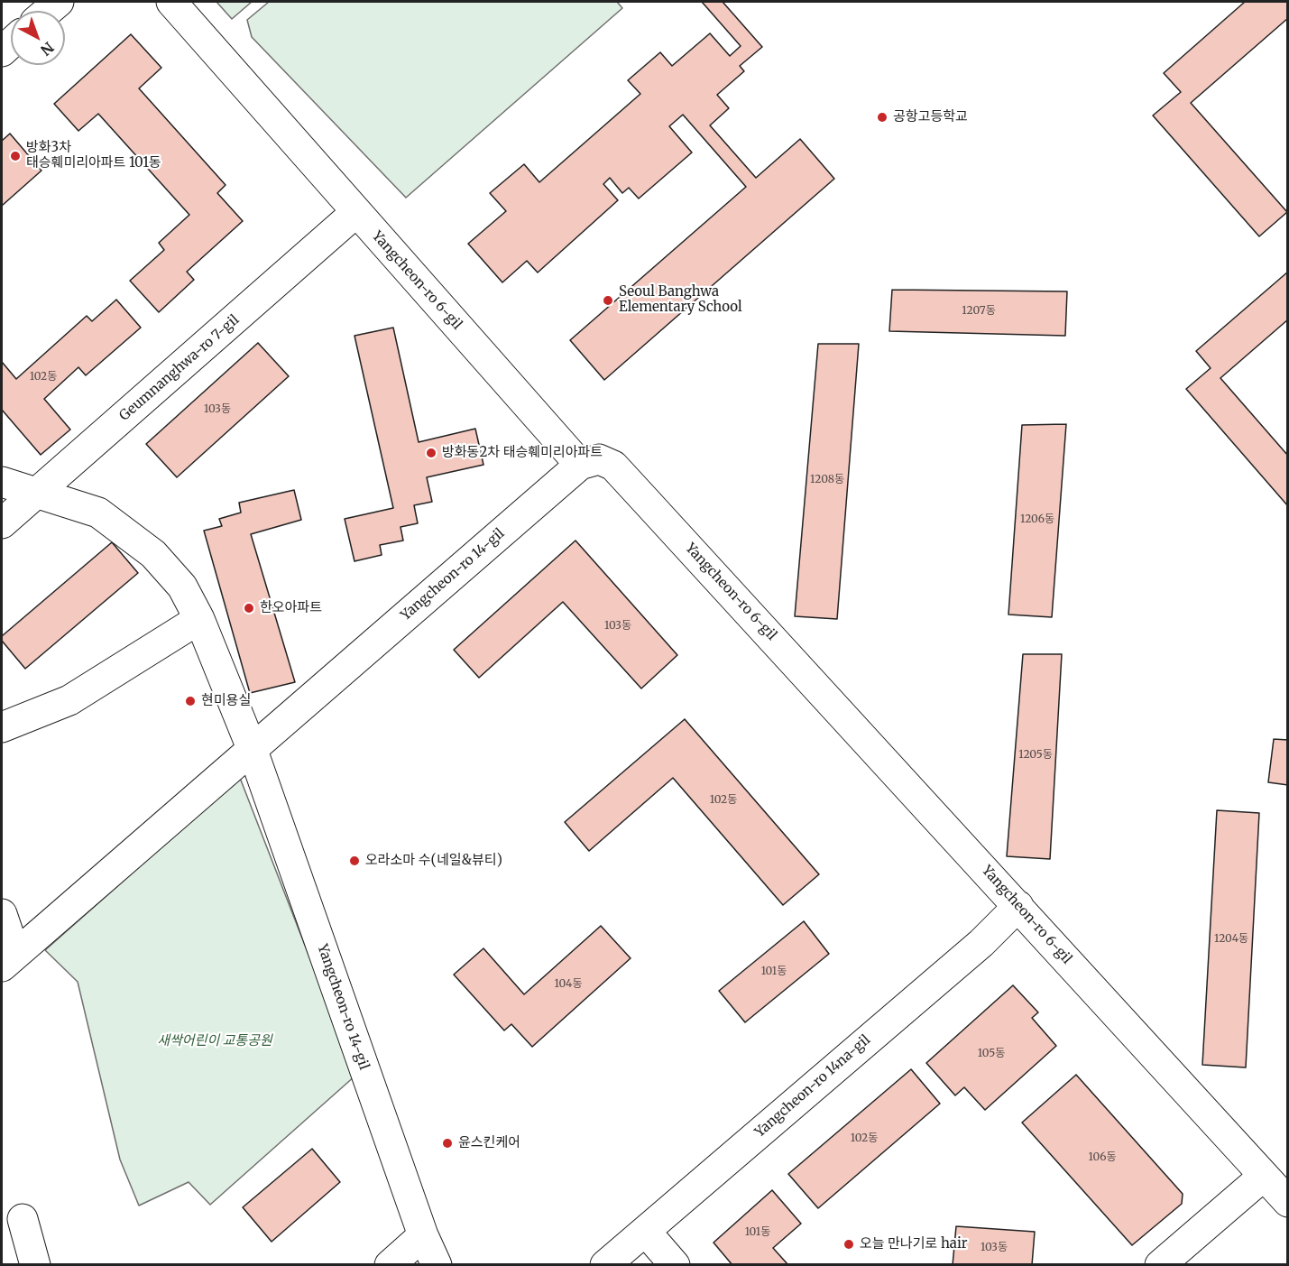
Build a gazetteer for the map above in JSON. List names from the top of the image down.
{
  "streets": {
    "street": [
      "Yangcheon-ro 6-gil",
      "Geumnanghwa-ro 7-gil",
      "Yangcheon-ro 14-gil",
      "Yangcheon-ro 14na-gil"
    ]
  },
  "crossings": [
    ["Yangcheon-ro 6-gil", "Geumnanghwa-ro 7-gil"],
    ["Yangcheon-ro 6-gil", "Yangcheon-ro 14-gil"],
    ["Yangcheon-ro 6-gil", "Yangcheon-ro 14na-gil"],
    ["Geumnanghwa-ro 7-gil", "Yangcheon-ro 14-gil"]
  ],
  "parks": ["새싹어린이 교통공원"],
  "places": [
    "공항고등학교",
    "방화3차 태승훼미리아파트 101동",
    "Seoul Banghwa Elementary School",
    "방화동2차 태승훼미리아파트",
    "한오아파트",
    "현미용실",
    "오라소마 수(네일&뷰티)",
    "윤스킨케어",
    "오늘 만나기로 hair"
  ],
  "house_numbers": [
    "1207동",
    "102동",
    "103동",
    "1208동",
    "1206동",
    "103동",
    "1205동",
    "102동",
    "1204동",
    "101동",
    "104동",
    "105동",
    "102동",
    "106동",
    "101동",
    "103동"
  ],
  "north": "bottom right"
}
